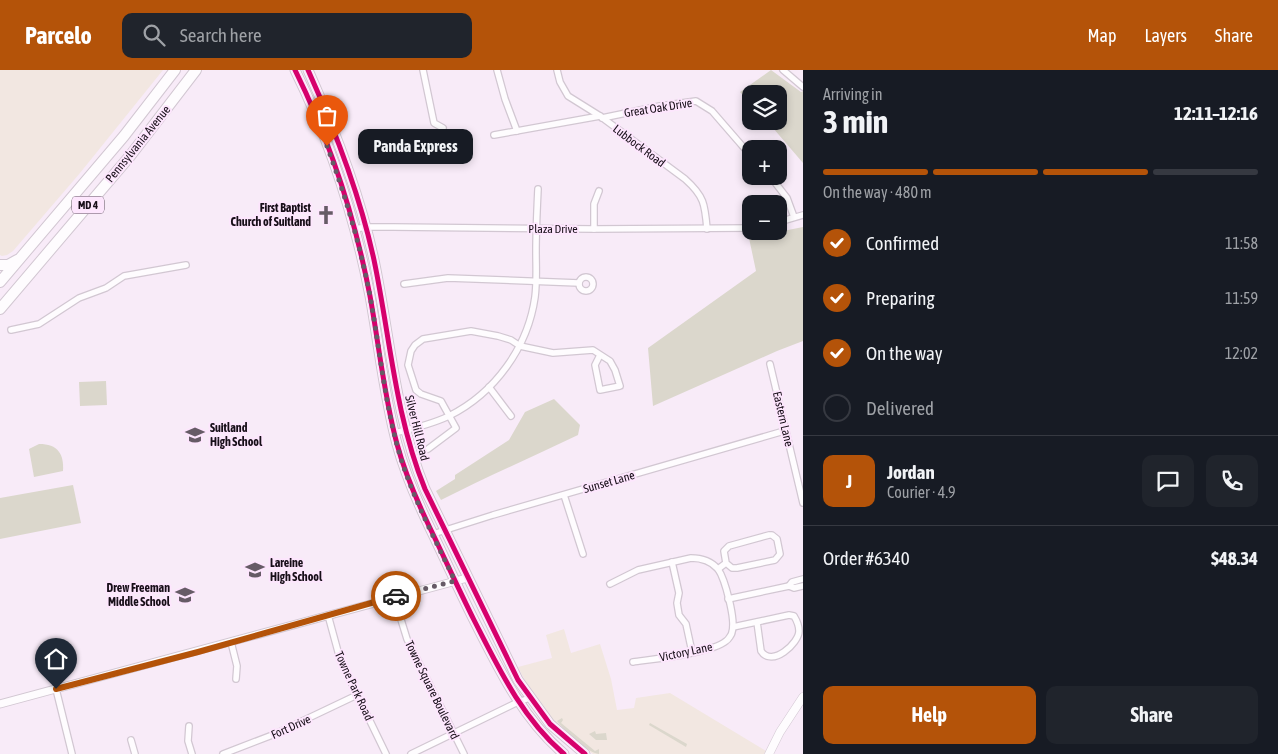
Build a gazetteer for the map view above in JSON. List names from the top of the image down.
{
  "streets": {
    "highway": ["Pennsylvania Avenue", "MD 4"],
    "main road": ["Silver Hill Road"],
    "street": [
      "Great Oak Drive",
      "Lubbock Road",
      "Plaza Drive",
      "Eastern Lane",
      "Sunset Lane",
      "Victory Lane",
      "Towne Park Road",
      "Towne Square Boulevard",
      "Fort Drive"
    ]
  },
  "crossings": [
    ["Great Oak Drive", "Lubbock Road"],
    ["Lubbock Road", "Plaza Drive"],
    ["Plaza Drive", "Silver Hill Road"],
    ["Eastern Lane", "Sunset Lane"],
    ["Silver Hill Road", "Sunset Lane"],
    ["Towne Park Road", "Fort Drive"]
  ],
  "places": {
    "other": ["Panda Express"],
    "church": ["First Baptist Church of Suitland"],
    "school or university": ["Suitland High School", "Lareine High School", "Drew Freeman Middle School"]
  },
  "page": {
    "header": "Parcelo",
    "search": "Search here",
    "nav": ["Map", "Layers", "Share"],
    "heading": ["3 min", "Arriving in", "12:11–12:16"],
    "panel": [
      "Jordan",
      "Courier · 4.9",
      "Order #6340",
      "$48.34"
    ],
    "map_buttons": ["+", "−"],
    "bubble": "Panda Express",
    "bar": "On the way · 480 m",
    "list": [
      ["Confirmed", "11:58"],
      ["Preparing", "11:59"],
      ["On the way", "12:02"],
      "Delivered"
    ],
    "round": "J",
    "buttons": ["Help", "Share"]
  }
}
